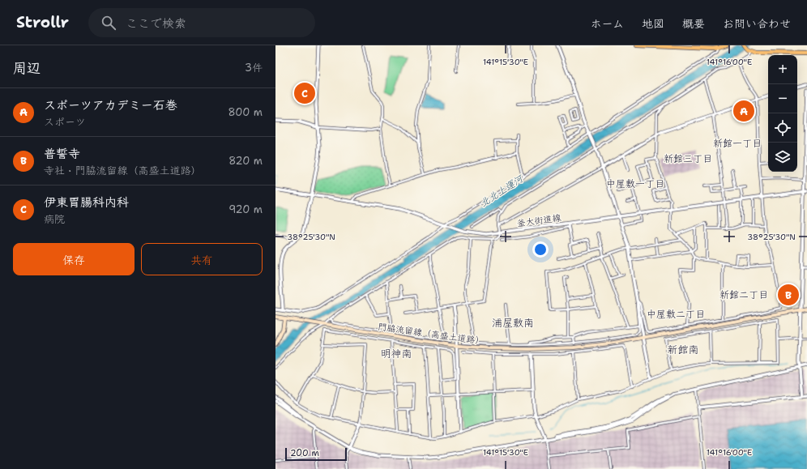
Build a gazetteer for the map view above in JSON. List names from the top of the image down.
{
  "streets": {
    "main road": ["門脇流留線（高盛土道路）"],
    "street": ["釜大街道線"]
  },
  "districts": [
    "新館一丁目",
    "新館三丁目",
    "中屋敷一丁目",
    "新館二丁目",
    "中屋敷二丁目",
    "浦屋敷南",
    "新館南",
    "明神南"
  ],
  "water": ["北北上運河"],
  "scale_bar": "200 m",
  "page": {
    "header": "Strollr",
    "search": "ここで検索",
    "nav": [
      "ホーム",
      "地図",
      "概要",
      "お問い合わせ"
    ],
    "heading": ["周辺", "3件"],
    "map_buttons": ["+", "−"],
    "pins": ["C", "A", "B"],
    "list": [
      {
        "mark": "A",
        "name": "スポーツアカデミー石巻",
        "note": "スポーツ",
        "value": "800 m"
      },
      {
        "mark": "B",
        "name": "普誓寺",
        "note": "寺社 · 門脇流留線（高盛土道路）",
        "value": "820 m"
      },
      {
        "mark": "C",
        "name": "伊東胃腸科内科",
        "note": "病院",
        "value": "920 m"
      }
    ],
    "buttons": ["保存", "共有"],
    "scale": "200 m"
  },
  "coordinates": ["141°15'30\"E", "141°16'00\"E", "38°25'30\"N"]
}
